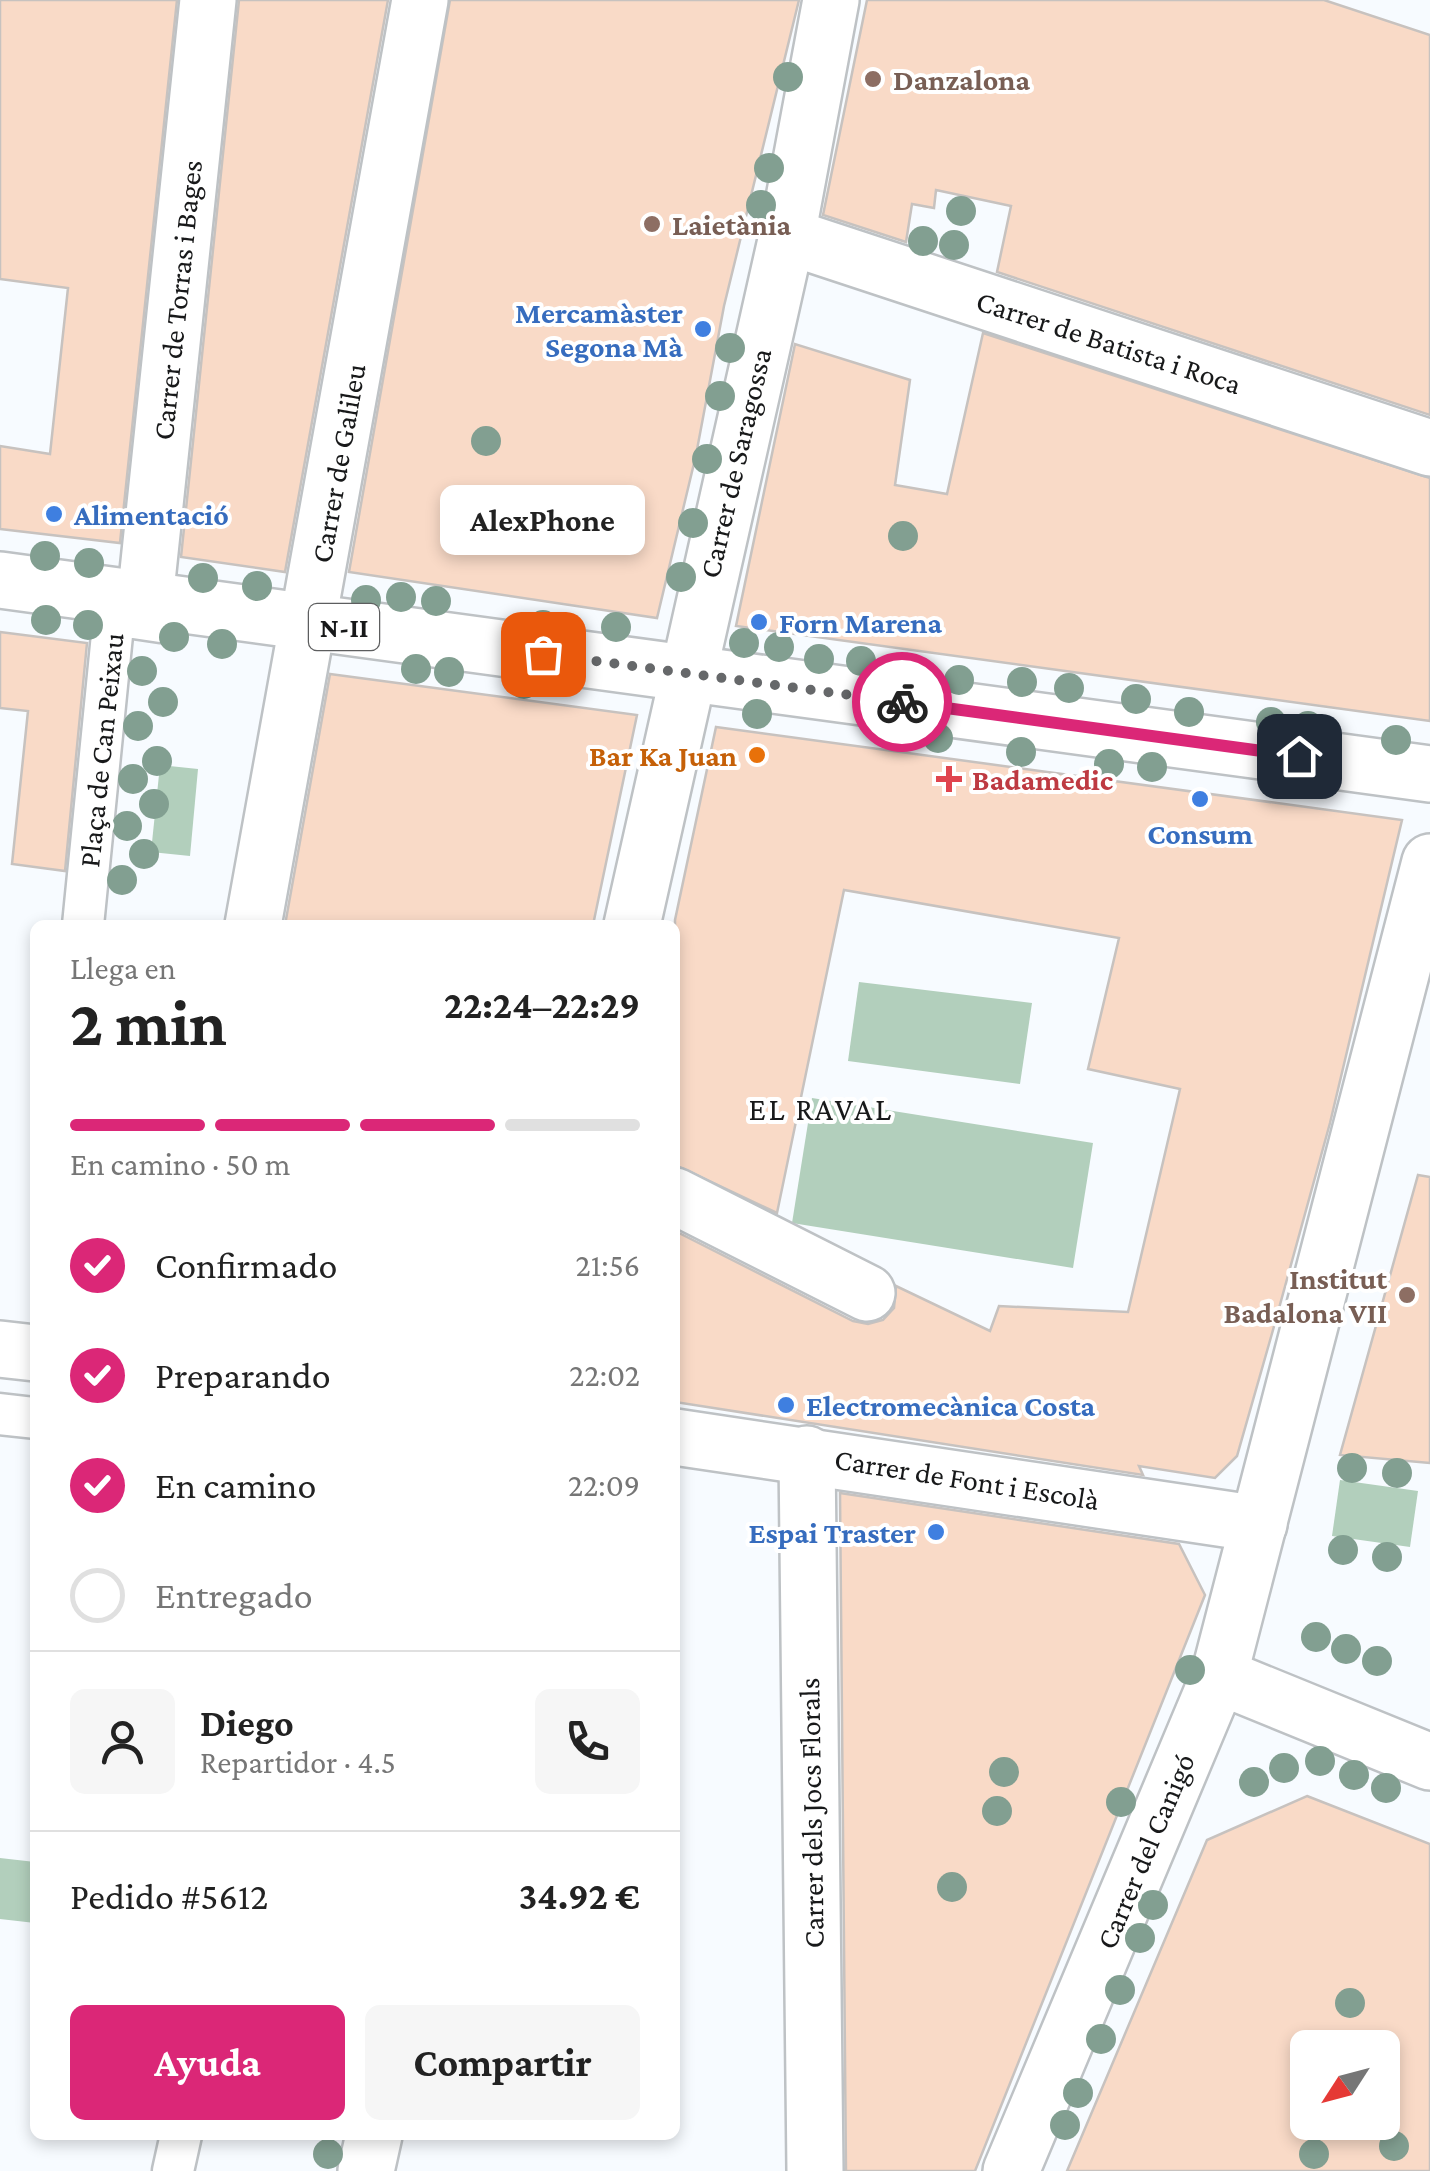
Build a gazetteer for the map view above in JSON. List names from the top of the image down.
{
  "streets": {
    "street": [
      "Carrer de Torras i Bages",
      "Carrer de Batista i Roca",
      "Carrer de Galileu",
      "Carrer de Saragossa",
      "N-II",
      "Plaça de Can Peixau",
      "Carrer de Font i Escolà",
      "Carrer dels Jocs Florals",
      "Carrer del Canigó"
    ]
  },
  "crossings": [
    ["Carrer de Torras i Bages", "N-II"],
    ["Carrer de Batista i Roca", "Carrer de Saragossa"],
    ["Carrer de Galileu", "N-II"],
    ["Carrer de Saragossa", "N-II"],
    ["Carrer de Font i Escolà", "Carrer dels Jocs Florals"],
    ["Carrer de Font i Escolà", "Carrer del Canigó"]
  ],
  "districts": ["EL RAVAL"],
  "places": {
    "other": [
      "Danzalona",
      "Laietània",
      "Mercamàster Segona Mà",
      "Alimentació",
      "Forn Marena",
      "AlexPhone",
      "Bar Ka Juan",
      "Consum",
      "Institut Badalona VII",
      "Electromecànica Costa",
      "Espai Traster"
    ],
    "health": ["Badamedic"]
  },
  "north": "bottom left",
  "page": {
    "bubble": "AlexPhone",
    "heading": ["2 min", "Llega en", "22:24–22:29"],
    "panel": [
      "Diego",
      "Repartidor · 4.5",
      "Pedido #5612",
      "34.92 €"
    ],
    "bar": "En camino · 50 m",
    "list": [
      ["Confirmado", "21:56"],
      ["Preparando", "22:02"],
      ["En camino", "22:09"],
      "Entregado"
    ],
    "buttons": ["Ayuda", "Compartir"]
  }
}
